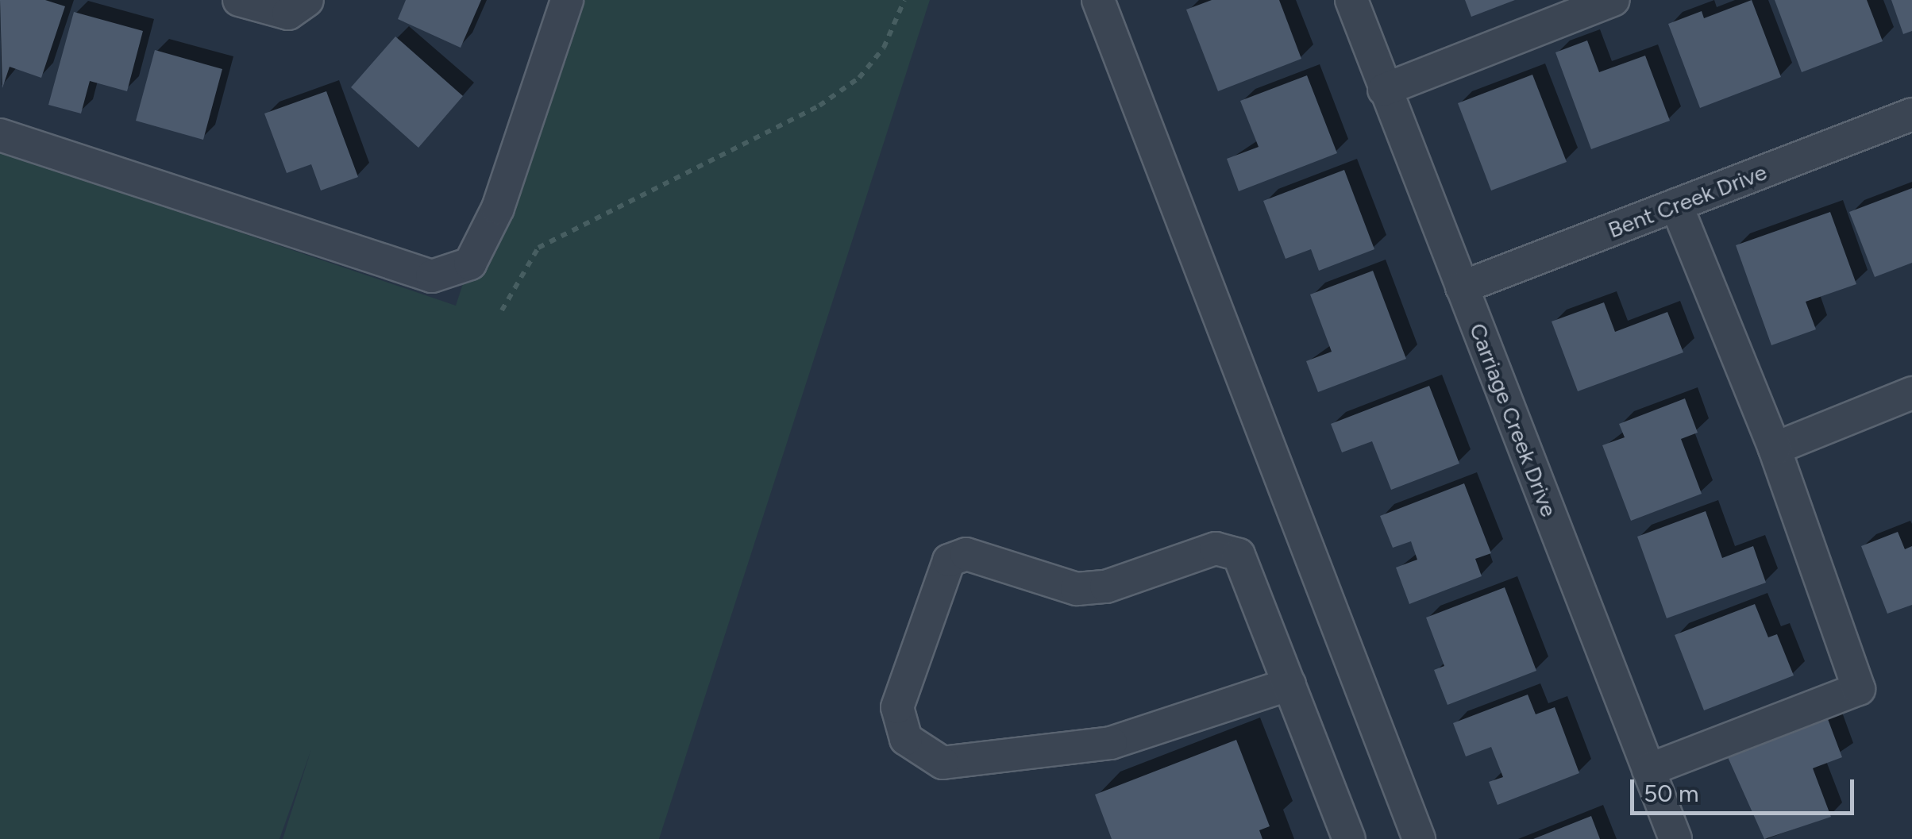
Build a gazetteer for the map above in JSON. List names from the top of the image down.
{
  "streets": {
    "street": ["Bent Creek Drive", "Carriage Creek Drive"]
  },
  "crossings": [
    ["Bent Creek Drive", "Carriage Creek Drive"]
  ],
  "scale_bar": "50 m"
}
